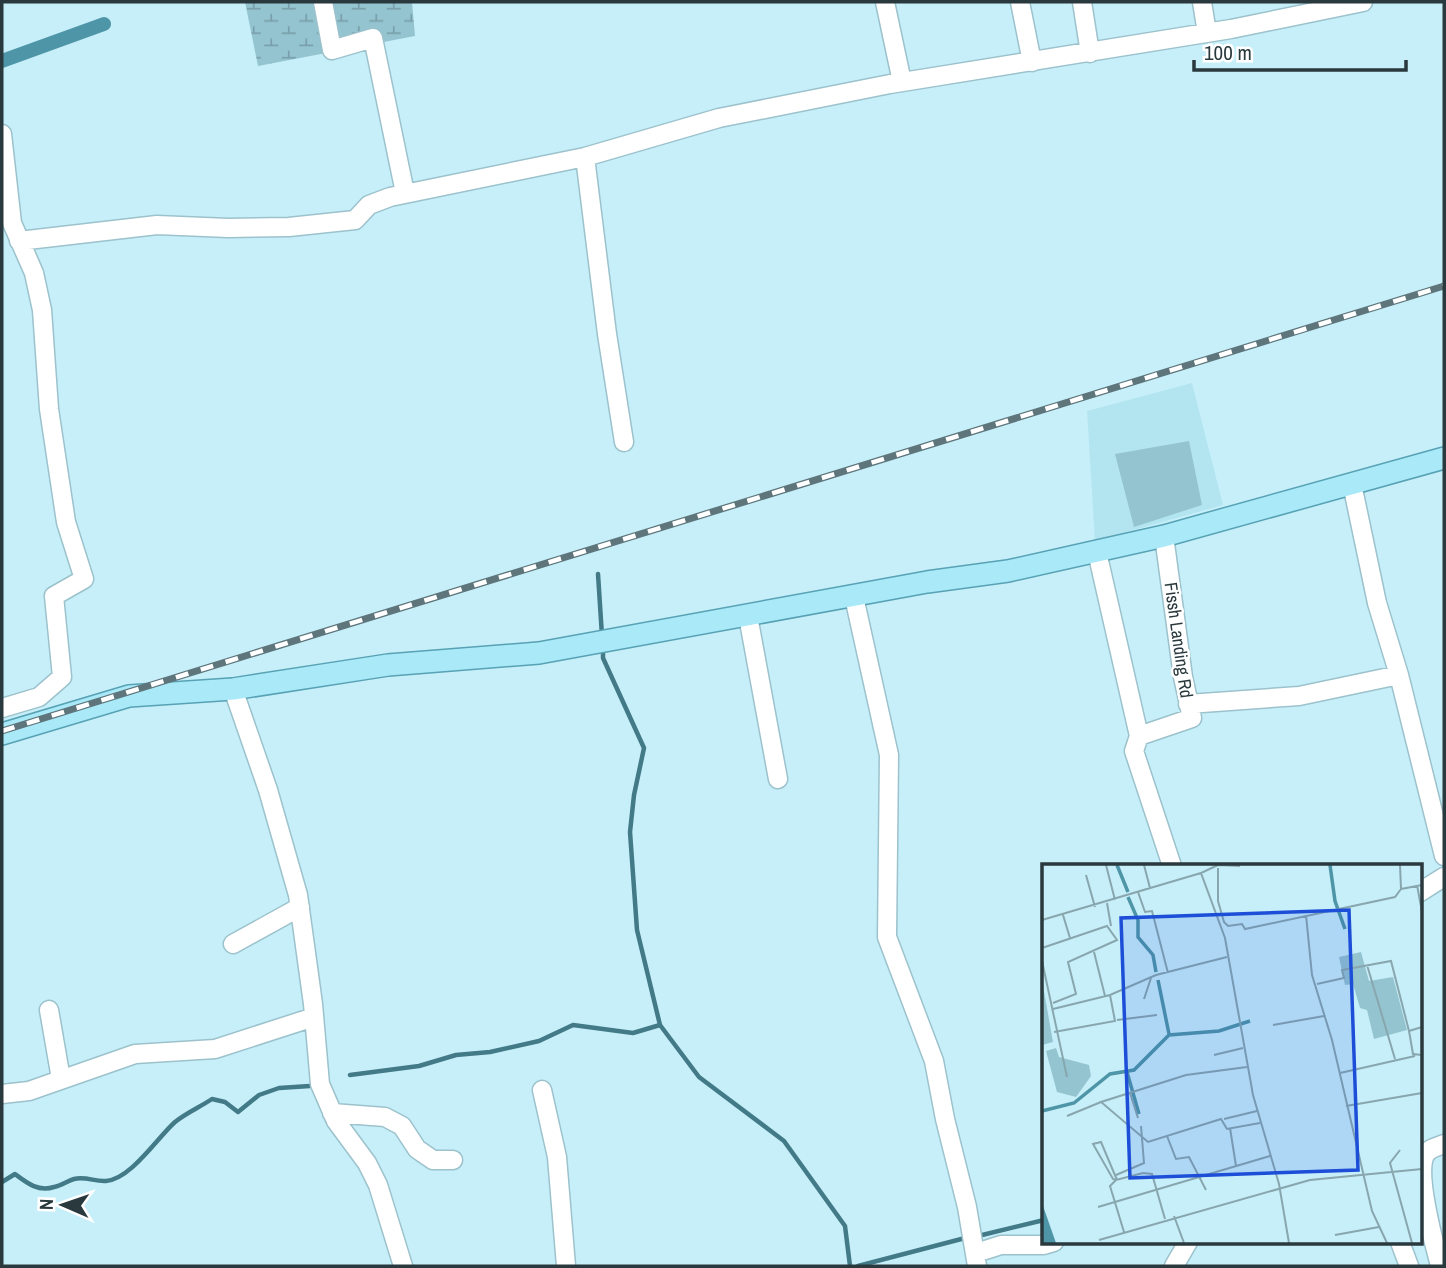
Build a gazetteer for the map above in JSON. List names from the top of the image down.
{
  "streets": {
    "street": ["Fissh Landing Rd"]
  },
  "scale_bar": "100 m",
  "north": "left"
}
